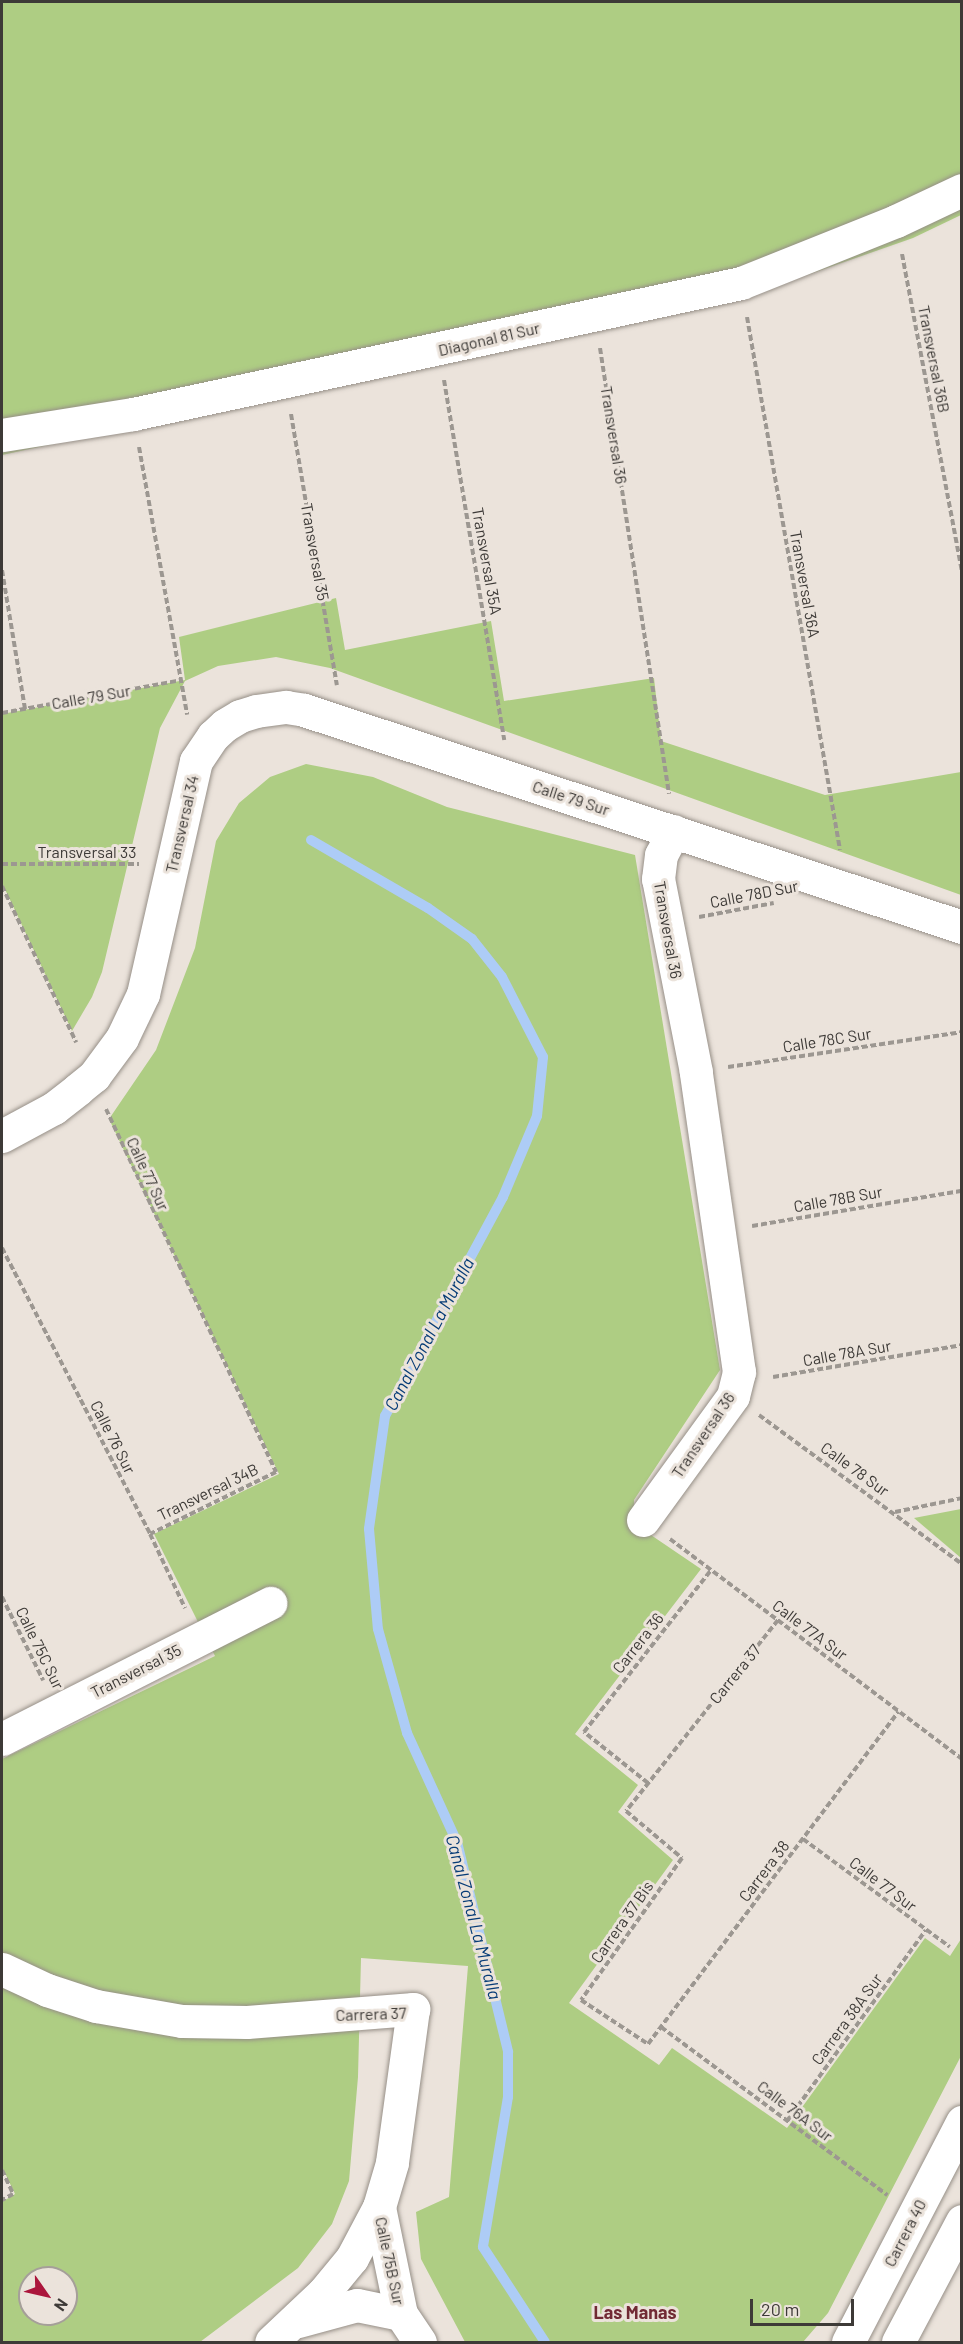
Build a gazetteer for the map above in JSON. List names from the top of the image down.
{
  "streets": {
    "street": [
      "Diagonal 81 Sur",
      "Transversal 36",
      "Transversal 35",
      "Calle 79 Sur",
      "Transversal 34",
      "Carrera 37",
      "Carrera 40",
      "Calle 75B Sur"
    ],
    "path": [
      "Transversal 36B",
      "Transversal 35A",
      "Transversal 36A",
      "Transversal 33",
      "Calle 78D Sur",
      "Calle 78C Sur",
      "Calle 77 Sur",
      "Calle 78B Sur",
      "Calle 78A Sur",
      "Calle 76 Sur",
      "Calle 78 Sur",
      "Transversal 34B",
      "Calle 77A Sur",
      "Carrera 36",
      "Calle 75C Sur",
      "Carrera 38",
      "Carrera 37 Bis",
      "Carrera 38A Sur",
      "Calle 76A Sur"
    ]
  },
  "crossings": [
    ["Diagonal 81 Sur", "Transversal 36B"],
    ["Diagonal 81 Sur", "Transversal 36"],
    ["Diagonal 81 Sur", "Transversal 35"],
    ["Diagonal 81 Sur", "Transversal 35A"],
    ["Diagonal 81 Sur", "Transversal 36A"],
    ["Diagonal 81 Sur", "Transversal 34"],
    ["Transversal 36", "Calle 79 Sur"],
    ["Transversal 36", "Calle 78D Sur"],
    ["Transversal 36", "Calle 78C Sur"],
    ["Transversal 36", "Calle 78B Sur"],
    ["Transversal 36", "Calle 78A Sur"],
    ["Transversal 36", "Calle 78 Sur"],
    ["Transversal 36", "Calle 77A Sur"],
    ["Transversal 35", "Calle 79 Sur"],
    ["Transversal 35", "Calle 76 Sur"],
    ["Transversal 35", "Calle 75C Sur"],
    ["Transversal 35A", "Calle 79 Sur"],
    ["Transversal 36A", "Calle 79 Sur"],
    ["Calle 79 Sur", "Transversal 34"],
    ["Transversal 34", "Transversal 33"],
    ["Transversal 34", "Calle 77 Sur"],
    ["Calle 77 Sur", "Transversal 34B"],
    ["Calle 77 Sur", "Carrera 38"],
    ["Calle 77 Sur", "Carrera 38A Sur"],
    ["Calle 78A Sur", "Calle 78 Sur"],
    ["Calle 76 Sur", "Transversal 34B"],
    ["Calle 77A Sur", "Carrera 36"],
    ["Calle 77A Sur", "Carrera 37"],
    ["Calle 77A Sur", "Carrera 38"],
    ["Carrera 36", "Carrera 37"],
    ["Carrera 37", "Carrera 37 Bis"],
    ["Carrera 37", "Calle 75B Sur"],
    ["Carrera 38", "Carrera 37 Bis"],
    ["Carrera 38", "Calle 76A Sur"],
    ["Carrera 38A Sur", "Calle 76A Sur"],
    ["Calle 76A Sur", "Carrera 40"]
  ],
  "districts": ["Las Manas"],
  "water": ["Canal Zonal La Muralla"],
  "scale_bar": "20 m",
  "north": "bottom right"
}
